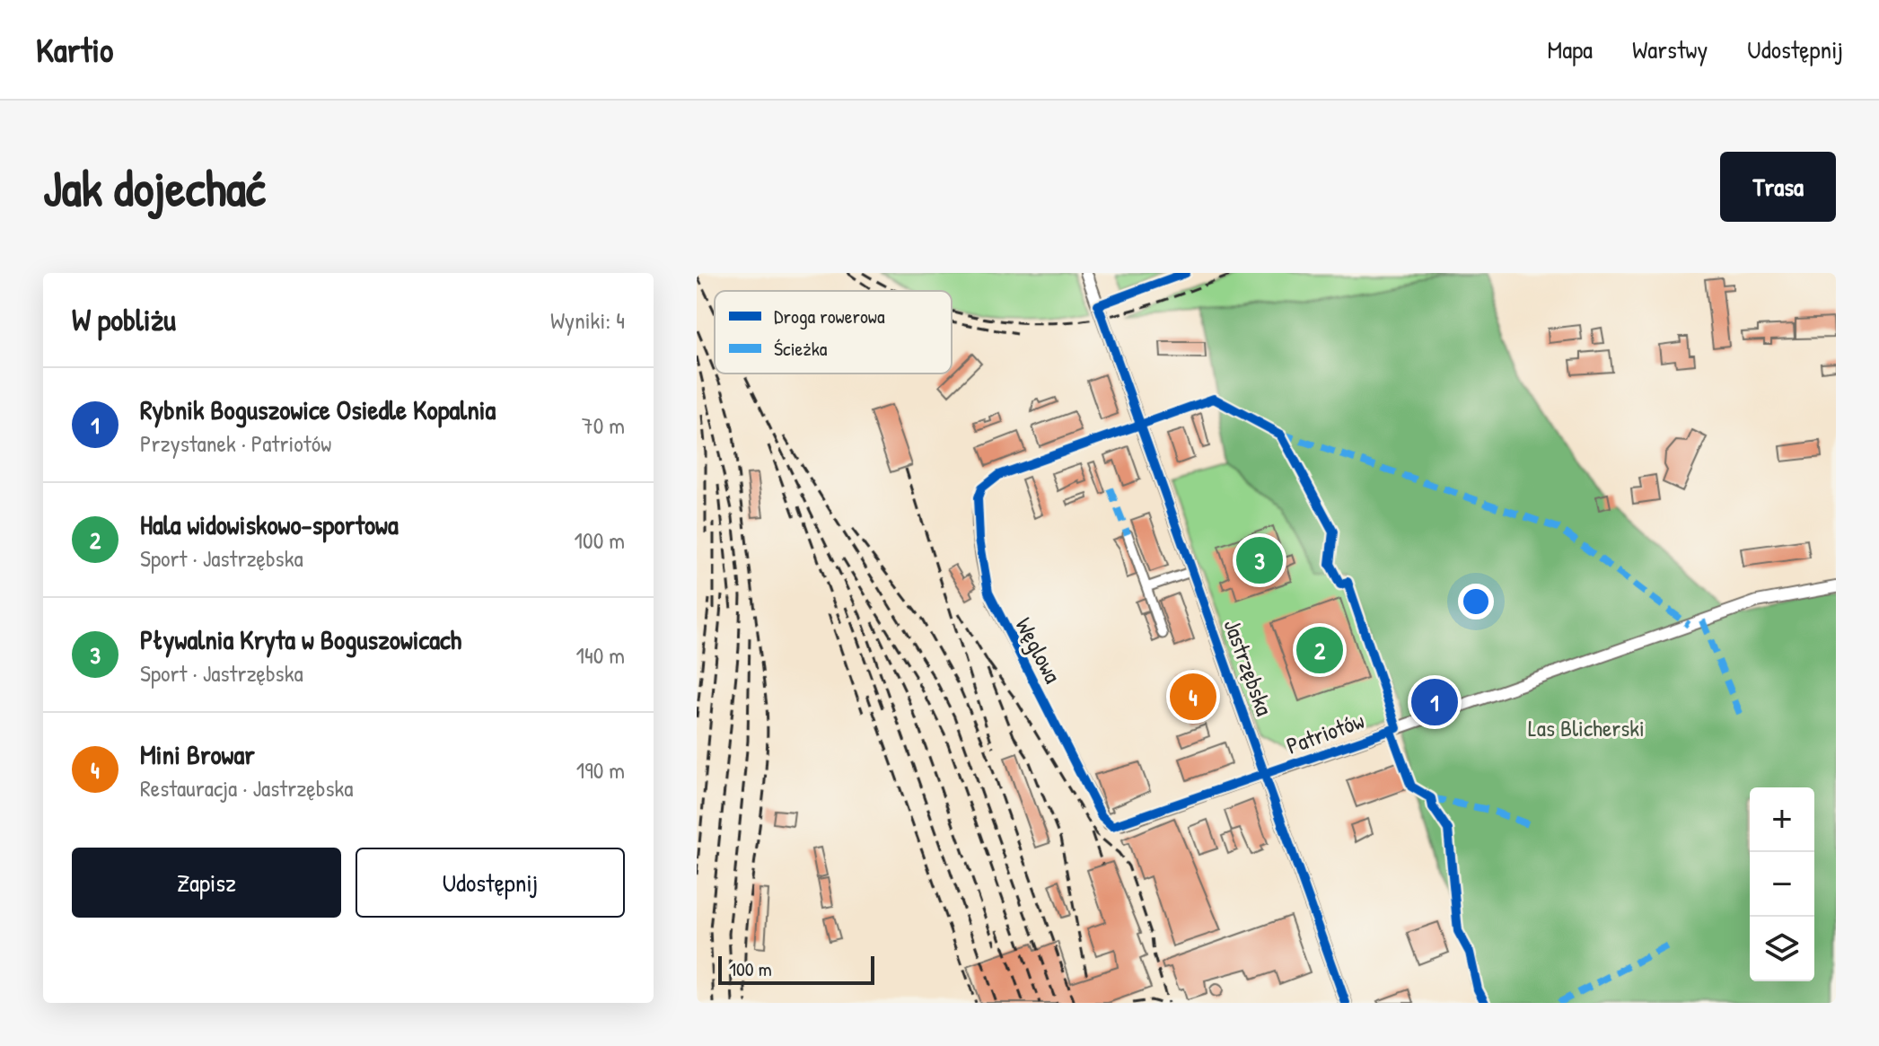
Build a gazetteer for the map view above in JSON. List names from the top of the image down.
{
  "streets": {
    "street": ["Węglowa", "Jastrzębska", "Patriotów"]
  },
  "crossings": [
    ["Węglowa", "Jastrzębska"],
    ["Węglowa", "Patriotów"],
    ["Jastrzębska", "Patriotów"]
  ],
  "parks": ["Las Blicherski"],
  "legend": ["Droga rowerowa", "Ścieżka"],
  "scale_bar": "100 m",
  "page": {
    "header": "Kartio",
    "nav": ["Mapa", "Warstwy", "Udostępnij"],
    "buttons": [
      "Trasa",
      ["Zapisz", "Udostępnij"]
    ],
    "title": "Jak dojechać",
    "heading": ["W pobliżu", "Wyniki: 4"],
    "list": [
      {
        "mark": "1",
        "name": "Rybnik Boguszowice Osiedle Kopalnia",
        "note": "Przystanek · Patriotów",
        "value": "70 m"
      },
      {
        "mark": "2",
        "name": "Hala widowiskowo-sportowa",
        "note": "Sport · Jastrzębska",
        "value": "100 m"
      },
      {
        "mark": "3",
        "name": "Pływalnia Kryta w Boguszowicach",
        "note": "Sport · Jastrzębska",
        "value": "140 m"
      },
      {
        "mark": "4",
        "name": "Mini Browar",
        "note": "Restauracja · Jastrzębska",
        "value": "190 m"
      }
    ],
    "pins": [
      "3",
      "2",
      "4",
      "1"
    ],
    "map_buttons": ["+", "−"],
    "scale": "100 m"
  }
}
